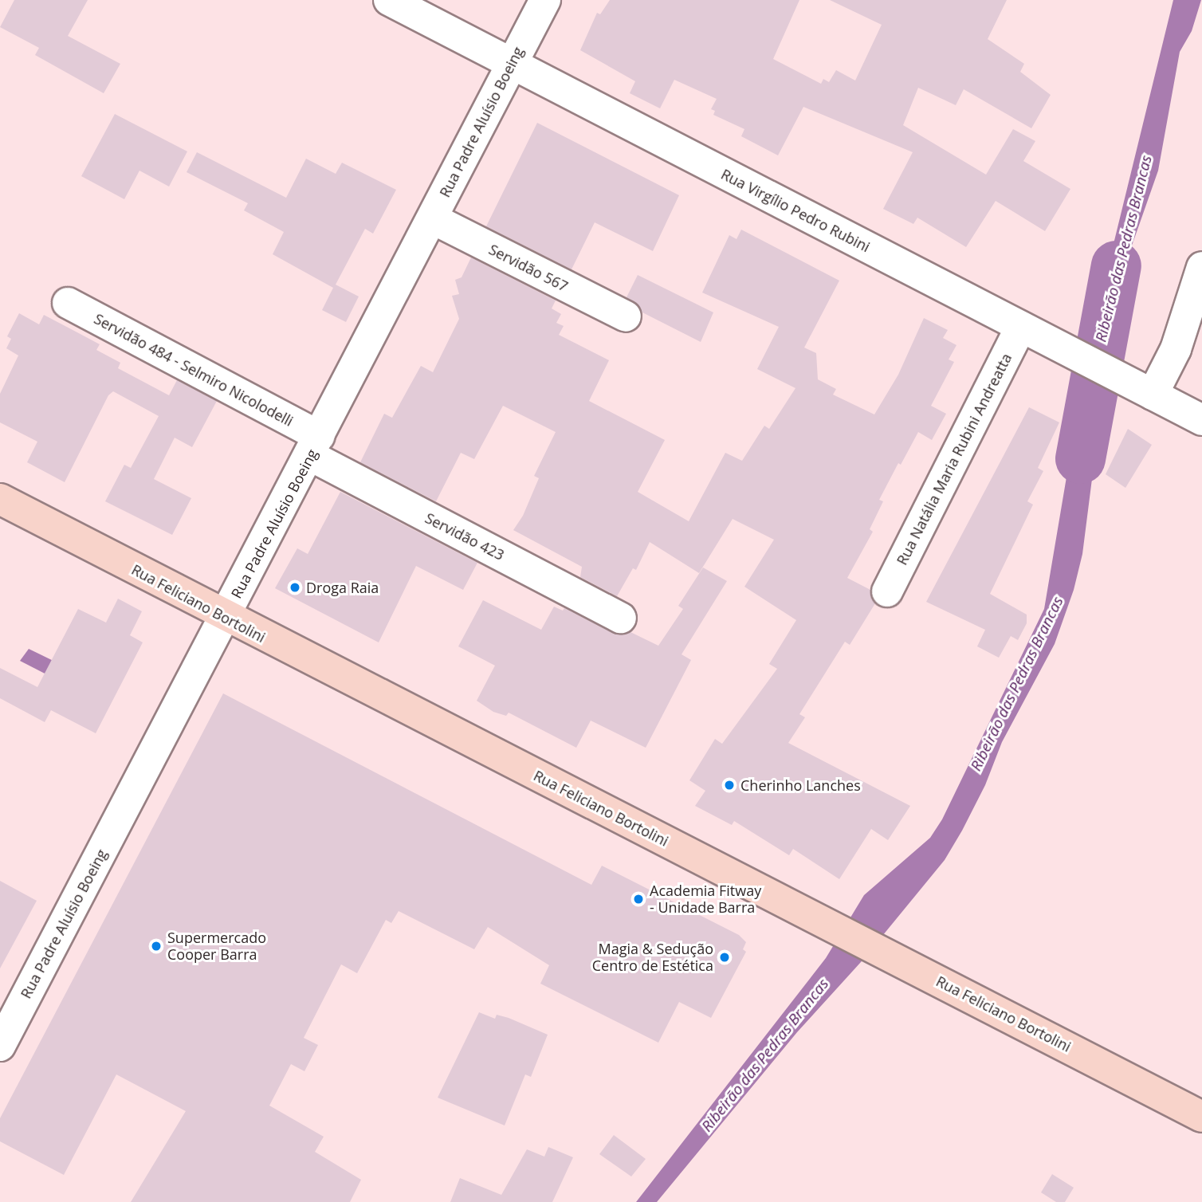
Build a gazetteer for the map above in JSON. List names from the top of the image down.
{
  "streets": {
    "main road": ["Rua Feliciano Bortolini"],
    "street": [
      "Rua Padre Aluísio Boeing",
      "Rua Virgílio Pedro Rubini",
      "Servidão 567",
      "Servidão 484 - Selmiro Nicolodelli",
      "Rua Natália Maria Rubini Andreatta",
      "Servidão 423"
    ]
  },
  "crossings": [
    ["Rua Padre Aluísio Boeing", "Rua Virgílio Pedro Rubini"],
    ["Rua Padre Aluísio Boeing", "Servidão 567"],
    ["Rua Padre Aluísio Boeing", "Servidão 484 - Selmiro Nicolodelli"],
    ["Rua Padre Aluísio Boeing", "Servidão 423"],
    ["Rua Padre Aluísio Boeing", "Rua Feliciano Bortolini"],
    ["Rua Virgílio Pedro Rubini", "Rua Natália Maria Rubini Andreatta"],
    ["Servidão 484 - Selmiro Nicolodelli", "Servidão 423"]
  ],
  "water": ["Ribeirão das Pedras Brancas"],
  "places": [
    "Droga Raia",
    "Cherinho Lanches",
    "Academia Fitway - Unidade Barra",
    "Supermercado Cooper Barra",
    "Magia & Sedução Centro de Estética"
  ]
}
